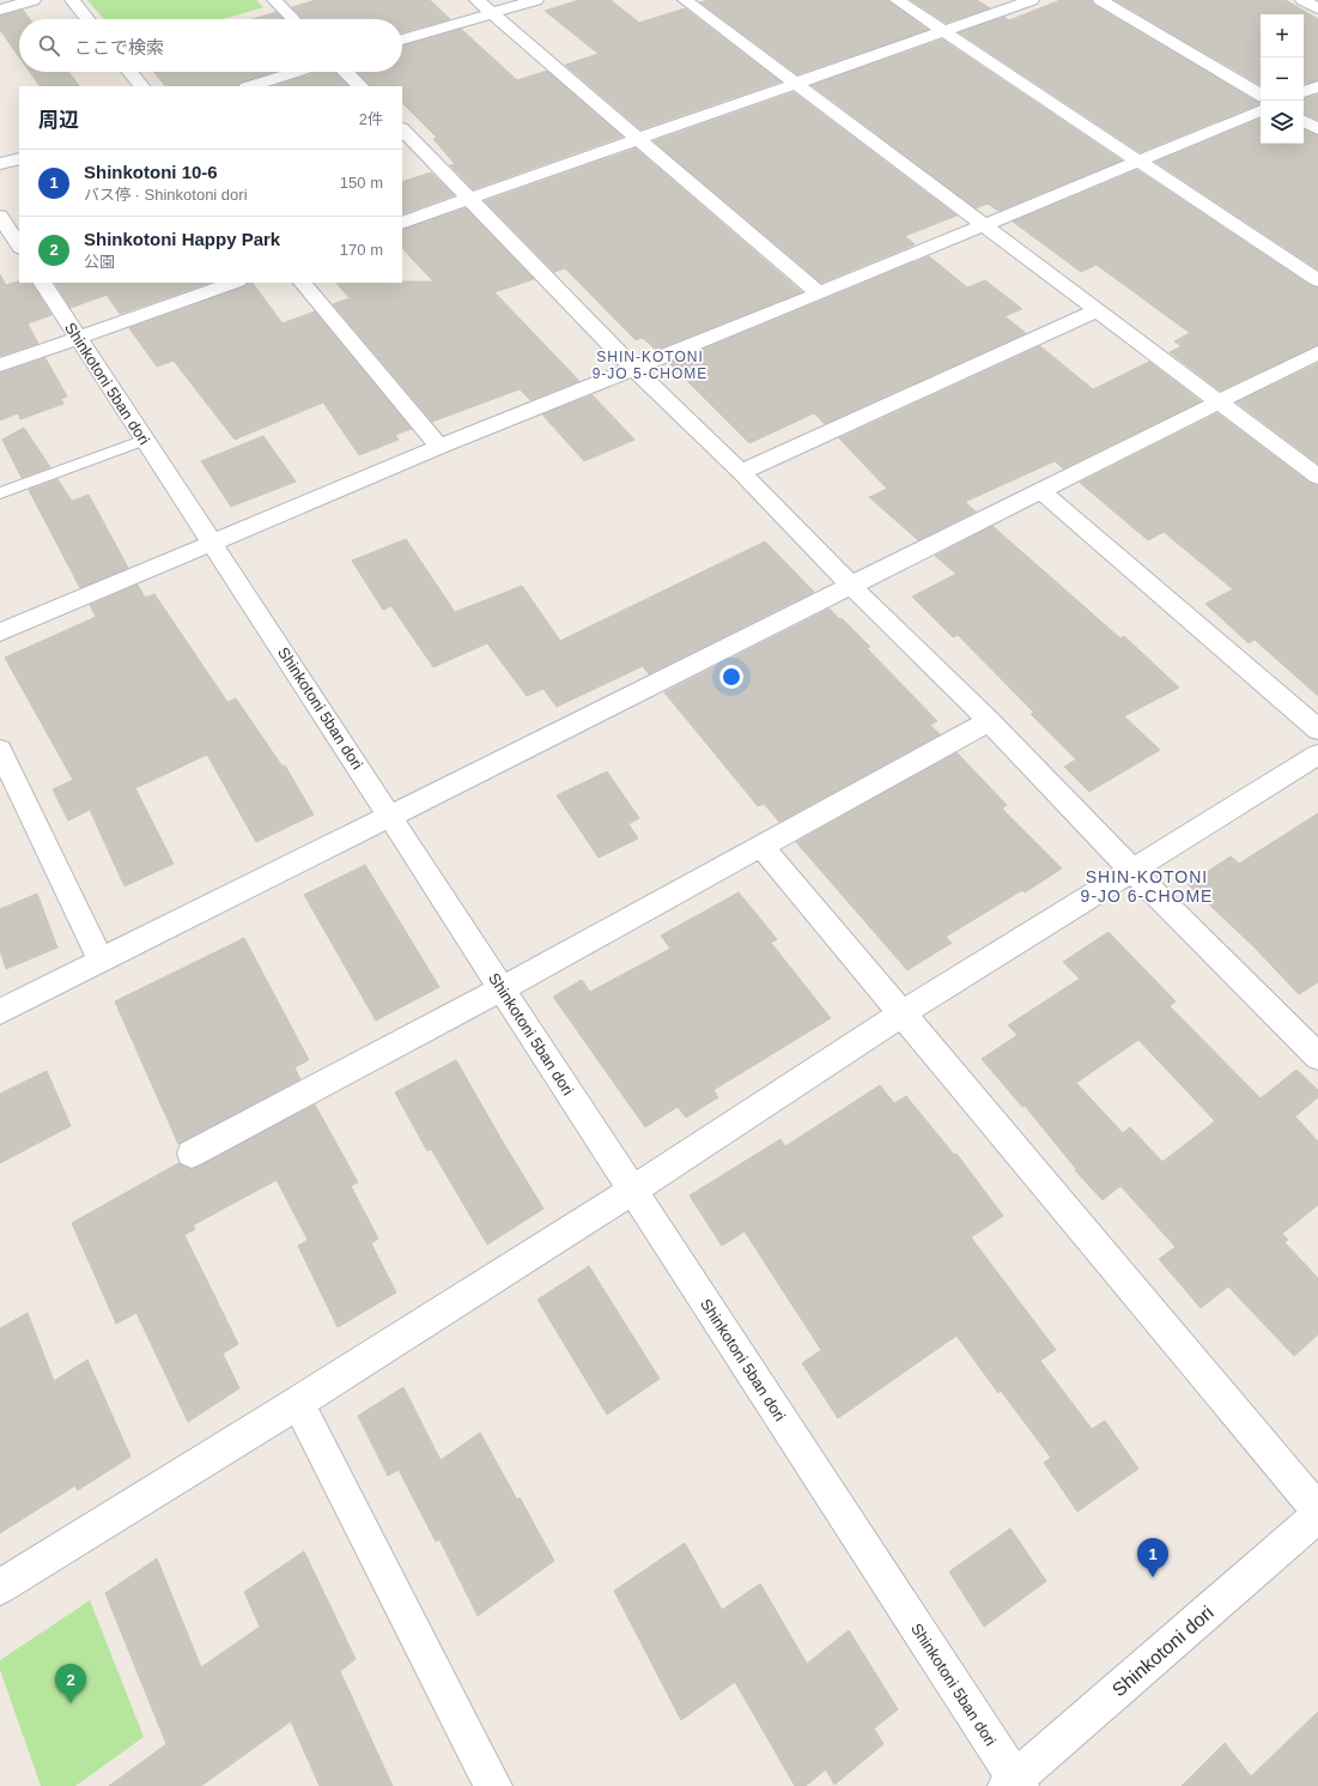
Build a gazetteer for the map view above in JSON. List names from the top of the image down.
{
  "streets": {
    "street": ["Shinkotoni 5ban dori", "Shinkotoni dori"]
  },
  "crossings": [
    ["Shinkotoni 5ban dori", "Shinkotoni dori"]
  ],
  "districts": ["SHIN-KOTONI 9-JO 5-CHOME", "SHIN-KOTONI 9-JO 6-CHOME"],
  "page": {
    "map_buttons": ["+", "−"],
    "search": "ここで検索",
    "heading": ["周辺", "2件"],
    "list": [
      {
        "mark": "1",
        "name": "Shinkotoni 10-6",
        "note": "バス停 · Shinkotoni dori",
        "value": "150 m"
      },
      {
        "mark": "2",
        "name": "Shinkotoni Happy Park",
        "note": "公園",
        "value": "170 m"
      }
    ],
    "pins": ["1", "2"]
  }
}
